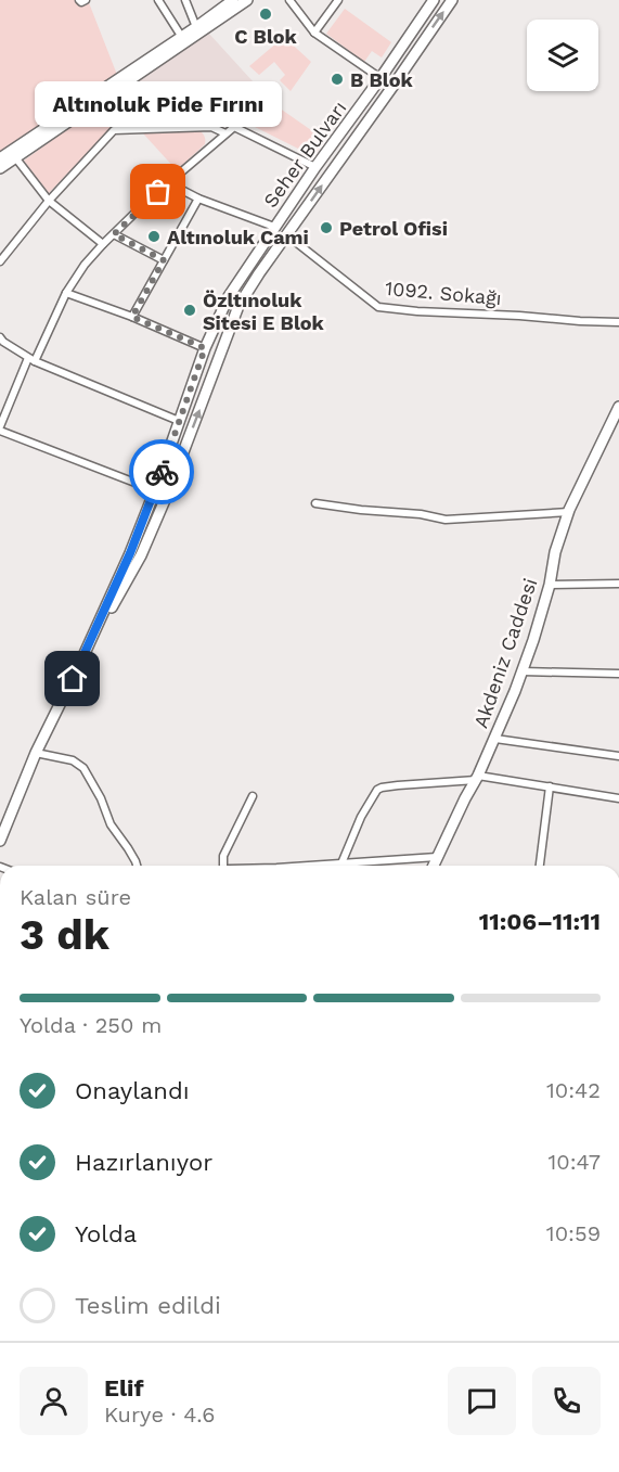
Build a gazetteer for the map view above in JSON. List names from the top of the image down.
{
  "streets": {
    "main road": ["Seher Bulvarı", "Akdeniz Caddesi"],
    "street": ["1092. Sokağı"]
  },
  "crossings": [
    ["Seher Bulvarı", "1092. Sokağı"]
  ],
  "places": [
    "C Blok",
    "B Blok",
    "Altınoluk Pide Fırını",
    "Petrol Ofisi",
    "Altınoluk Cami",
    "Özltınoluk Sitesi E Blok"
  ],
  "page": {
    "bubble": "Altınoluk Pide Fırını",
    "heading": ["3 dk", "Kalan süre", "11:06–11:11"],
    "panel": ["Elif", "Kurye · 4.6"],
    "bar": "Yolda · 250 m",
    "list": [
      ["Onaylandı", "10:42"],
      ["Hazırlanıyor", "10:47"],
      ["Yolda", "10:59"],
      "Teslim edildi"
    ]
  }
}
